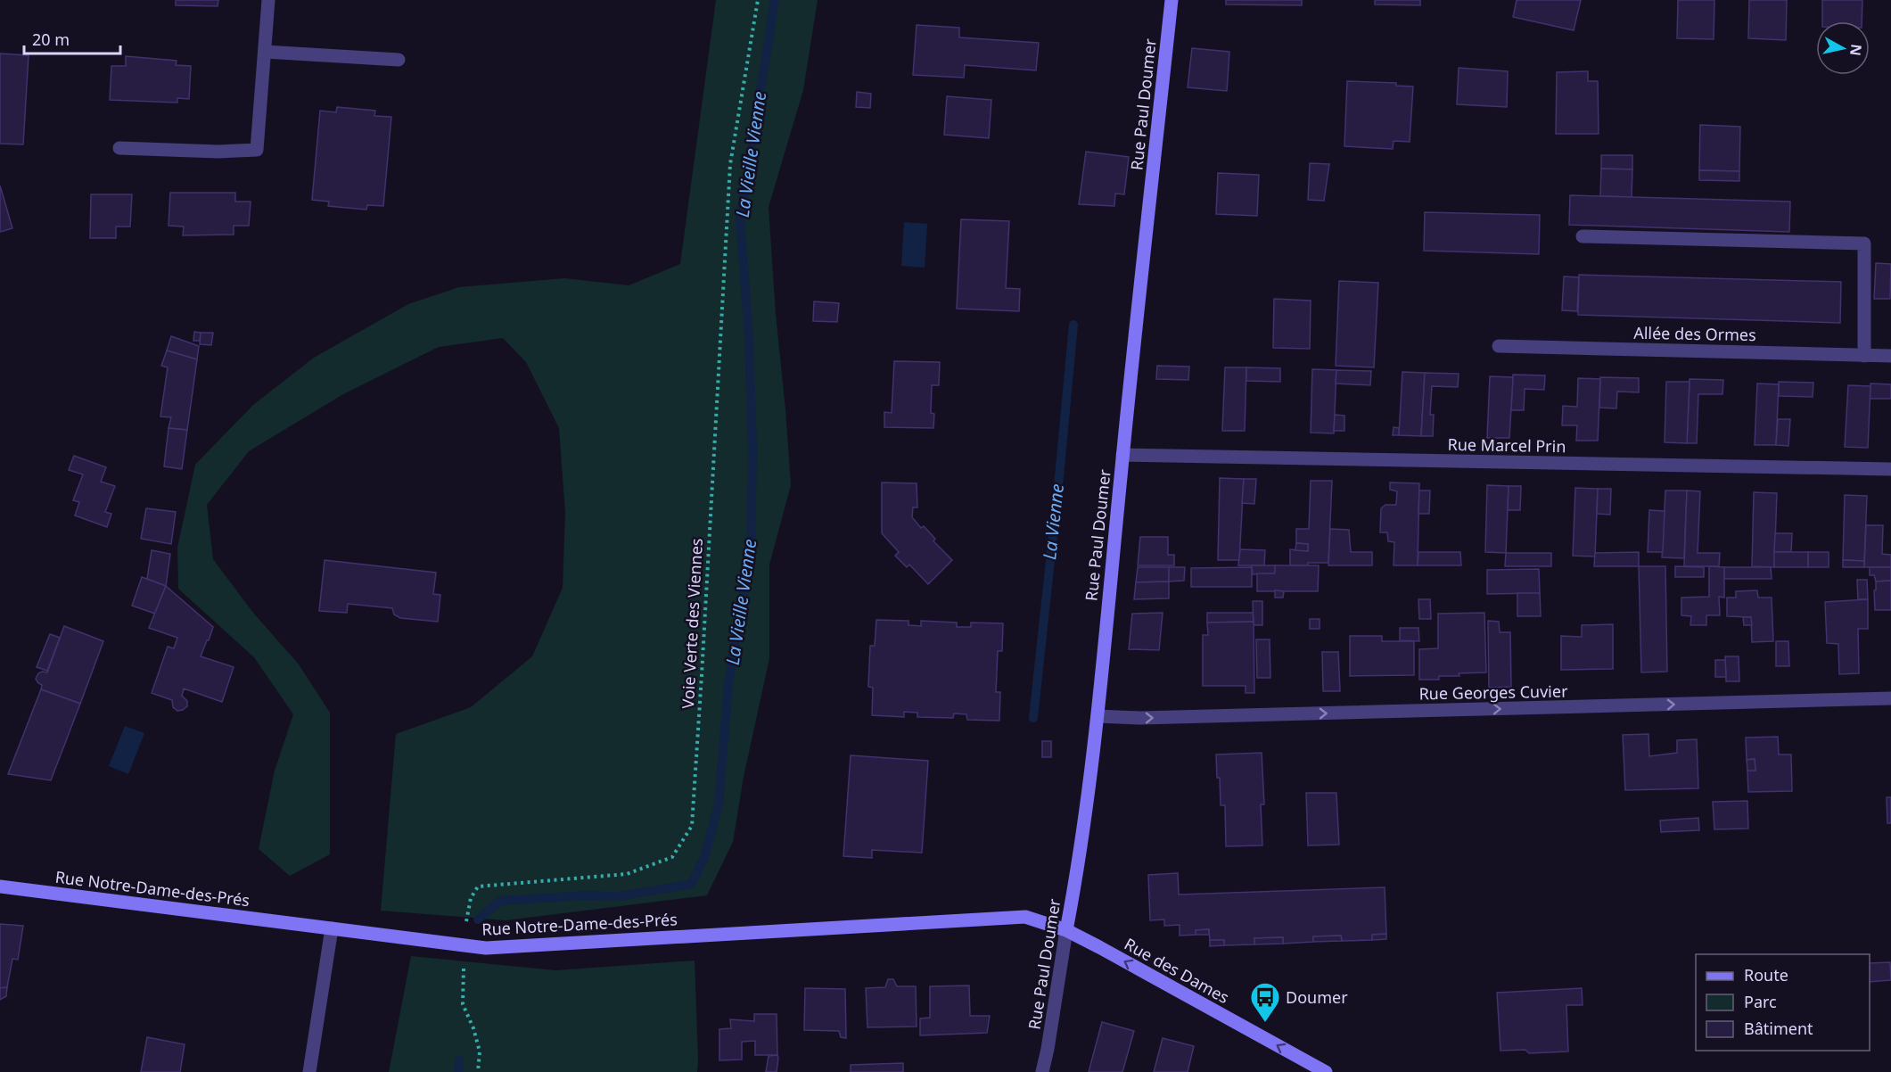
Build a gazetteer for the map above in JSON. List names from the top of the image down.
{
  "streets": {
    "street": [
      "Rue Paul Doumer",
      "Allée des Ormes",
      "Rue Marcel Prin",
      "Rue Georges Cuvier",
      "Rue Notre-Dame-des-Prés",
      "Rue des Dames"
    ],
    "path": ["Voie Verte des Viennes"]
  },
  "crossings": [
    ["Rue Paul Doumer", "Rue Marcel Prin"],
    ["Rue Paul Doumer", "Rue Georges Cuvier"],
    ["Rue Paul Doumer", "Rue Notre-Dame-des-Prés"],
    ["Rue Paul Doumer", "Rue des Dames"],
    ["Voie Verte des Viennes", "Rue Notre-Dame-des-Prés"],
    ["Rue Notre-Dame-des-Prés", "Rue des Dames"]
  ],
  "one_way": ["Rue Georges Cuvier", "Rue des Dames"],
  "water": ["La Vieille Vienne", "La Vienne"],
  "places": {
    "bus stop": ["Doumer"]
  },
  "legend": ["Route", "Parc", "Bâtiment"],
  "scale_bar": "20 m",
  "north": "right"
}
